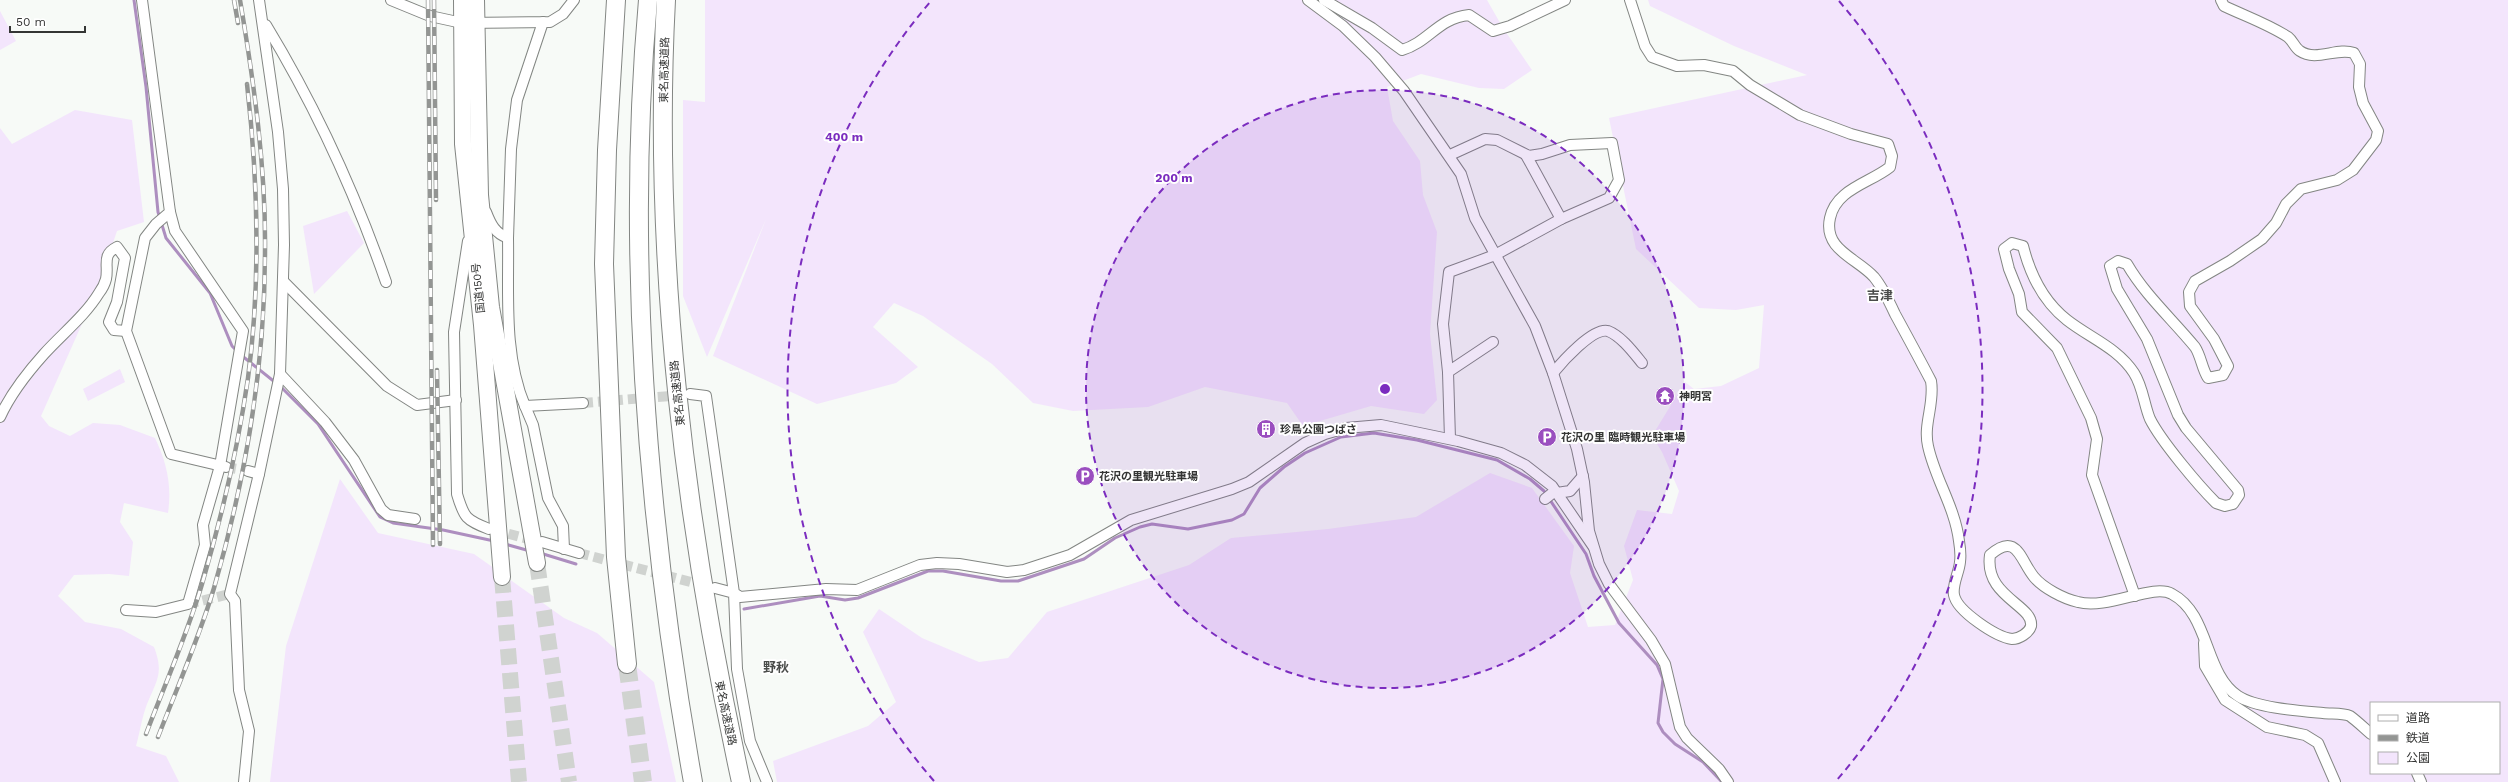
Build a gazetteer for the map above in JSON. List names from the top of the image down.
{
  "streets": {
    "highway": ["東名高速道路", "国道150号"]
  },
  "districts": ["吉津", "野秋"],
  "places": {
    "temple": ["神明宮"],
    "building": ["珍鳥公園つばさ"],
    "parking": ["花沢の里 臨時観光駐車場", "花沢の里観光駐車場"]
  },
  "legend": ["道路", "鉄道", "公園"],
  "scale_bar": "50 m",
  "rings": ["400 m", "200 m"]
}
